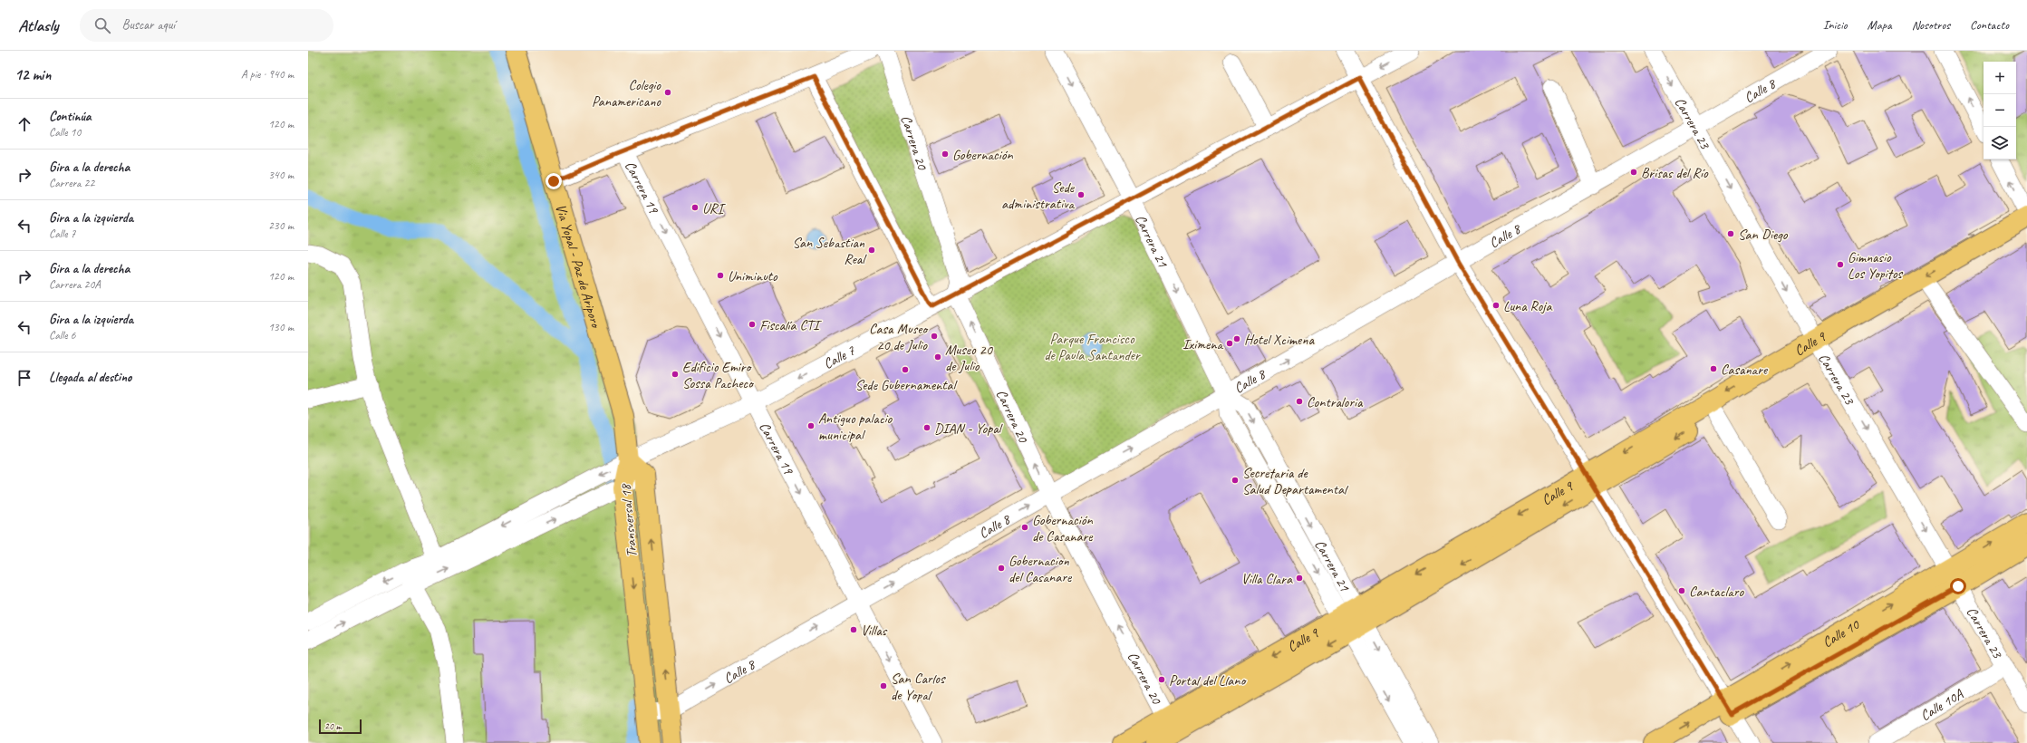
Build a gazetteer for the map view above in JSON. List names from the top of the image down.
{
  "streets": {
    "main road": [
      "Via Yopal - Paz de Ariporo",
      "Calle 9",
      "Transversal 18",
      "Calle 10"
    ],
    "street": [
      "Calle 8",
      "Carrera 23",
      "Carrera 20",
      "Carrera 19",
      "Carrera 21",
      "Calle 7",
      "Calle 10A"
    ]
  },
  "crossings": [
    ["Calle 8", "Carrera 23"],
    ["Calle 8", "Carrera 20"],
    ["Calle 8", "Carrera 19"],
    ["Calle 8", "Carrera 21"],
    ["Calle 8", "Transversal 18"],
    ["Carrera 23", "Calle 9"],
    ["Carrera 23", "Calle 10"],
    ["Carrera 23", "Calle 10A"],
    ["Carrera 20", "Calle 9"],
    ["Carrera 20", "Calle 7"],
    ["Carrera 19", "Calle 7"],
    ["Carrera 21", "Calle 9"],
    ["Carrera 21", "Calle 7"],
    ["Via Yopal - Paz de Ariporo", "Calle 7"],
    ["Via Yopal - Paz de Ariporo", "Transversal 18"],
    ["Calle 7", "Transversal 18"]
  ],
  "one_way": [
    "Calle 8",
    "Carrera 20",
    "Carrera 19",
    "Carrera 21"
  ],
  "parks": ["Parque Francisco de Paula Santander"],
  "places": [
    "Colegio Panamericano",
    "Gobernación",
    "Brisas del Río",
    "Sede administrativa",
    "URI",
    "San Diego",
    "San Sebastian Real",
    "Gimnasio Los Yopitos",
    "Uniminuto",
    "Luna Roja",
    "Fiscalía CTI",
    "Casa Museo 20 de Julio",
    "Hotel Xcimena",
    "Iximena",
    "Museo 20 de Julio",
    "Casanare",
    "Sede Gubernamental",
    "Edificio Emiro Sossa Pacheco",
    "Contraloria",
    "Antiguo palacio municipal",
    "DIAN - Yopal",
    "Secretaria de Salud Departamental",
    "Gobernación de Casanare",
    "Gobernacion del Casanare",
    "Villa Clara",
    "Cantaclaro",
    "Villas",
    "Portal del Llano",
    "San Carlos de Yopal"
  ],
  "scale_bar": "20 m",
  "page": {
    "header": "Atlasly",
    "search": "Buscar aquí",
    "nav": [
      "Inicio",
      "Mapa",
      "Nosotros",
      "Contacto"
    ],
    "heading": ["12 min", "A pie · 940 m"],
    "map_buttons": ["+", "−"],
    "list": [
      ["Continúa", "Calle 10", "120 m"],
      ["Gira a la derecha", "Carrera 22", "340 m"],
      ["Gira a la izquierda", "Calle 7", "230 m"],
      ["Gira a la derecha", "Carrera 20A", "120 m"],
      ["Gira a la izquierda", "Calle 6", "130 m"],
      "Llegada al destino"
    ],
    "scale": "20 m"
  }
}
